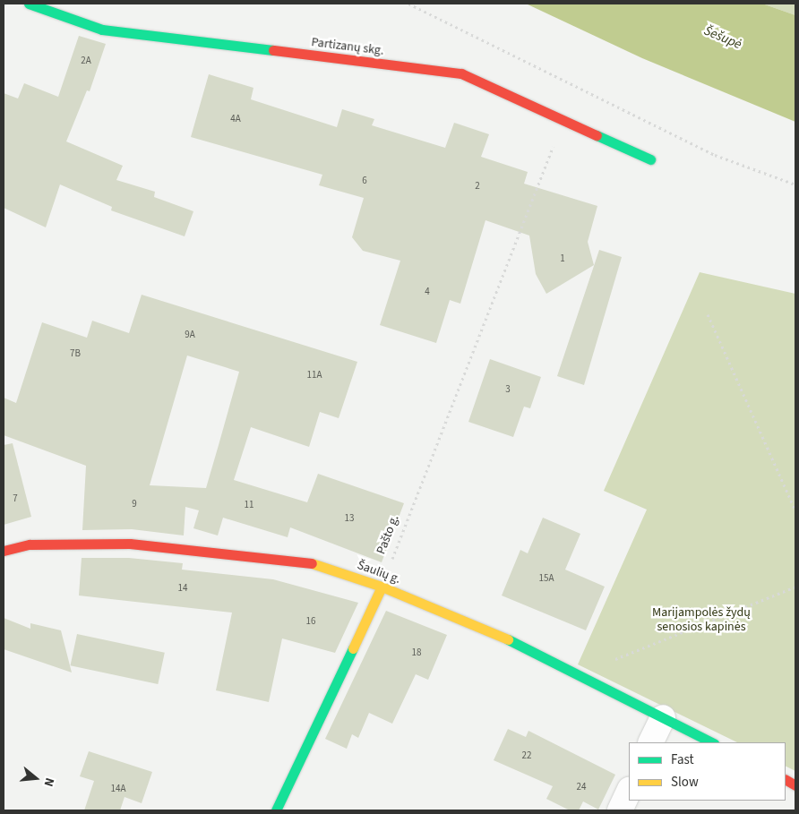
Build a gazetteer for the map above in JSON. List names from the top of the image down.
{
  "streets": {
    "street": ["Partizanų skg.", "Šaulių g."],
    "path": ["Pašto g."]
  },
  "crossings": [
    ["Pašto g.", "Šaulių g."]
  ],
  "water": ["Šešupė"],
  "parks": ["Marijampolės žydų senosios kapinės"],
  "house_numbers": [
    "2A",
    "4A",
    "6",
    "2",
    "1",
    "4",
    "9A",
    "7B",
    "11A",
    "3",
    "7",
    "9",
    "11",
    "13",
    "15A",
    "14",
    "16",
    "18",
    "22",
    "24",
    "14A"
  ],
  "legend": ["Fast", "Slow"],
  "north": "right"
}
